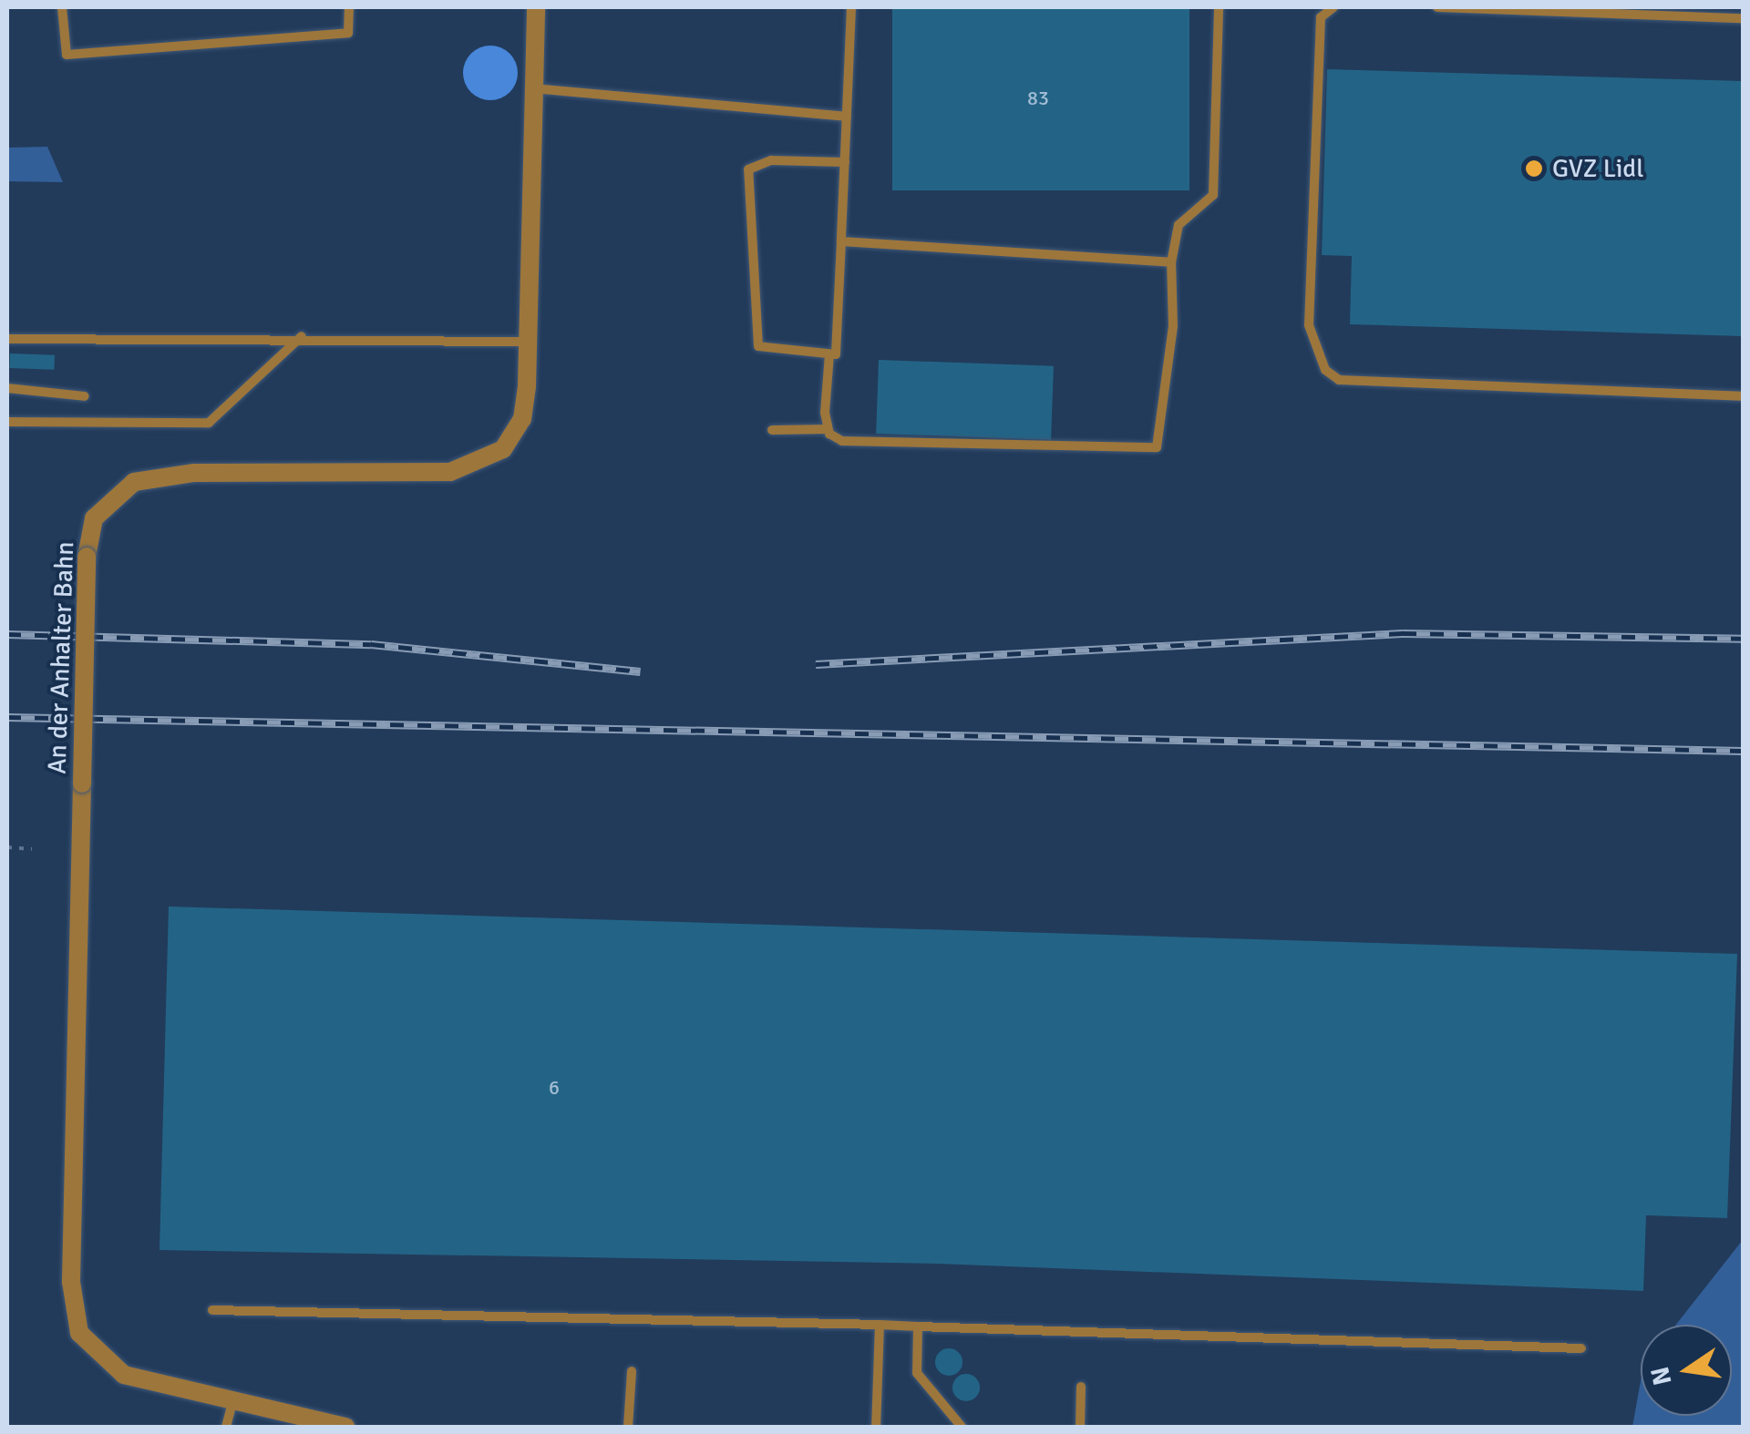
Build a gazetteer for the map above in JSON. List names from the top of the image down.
{
  "streets": {
    "street": ["An der Anhalter Bahn"]
  },
  "places": ["GVZ Lidl"],
  "house_numbers": ["83", "6"],
  "north": "left"
}
